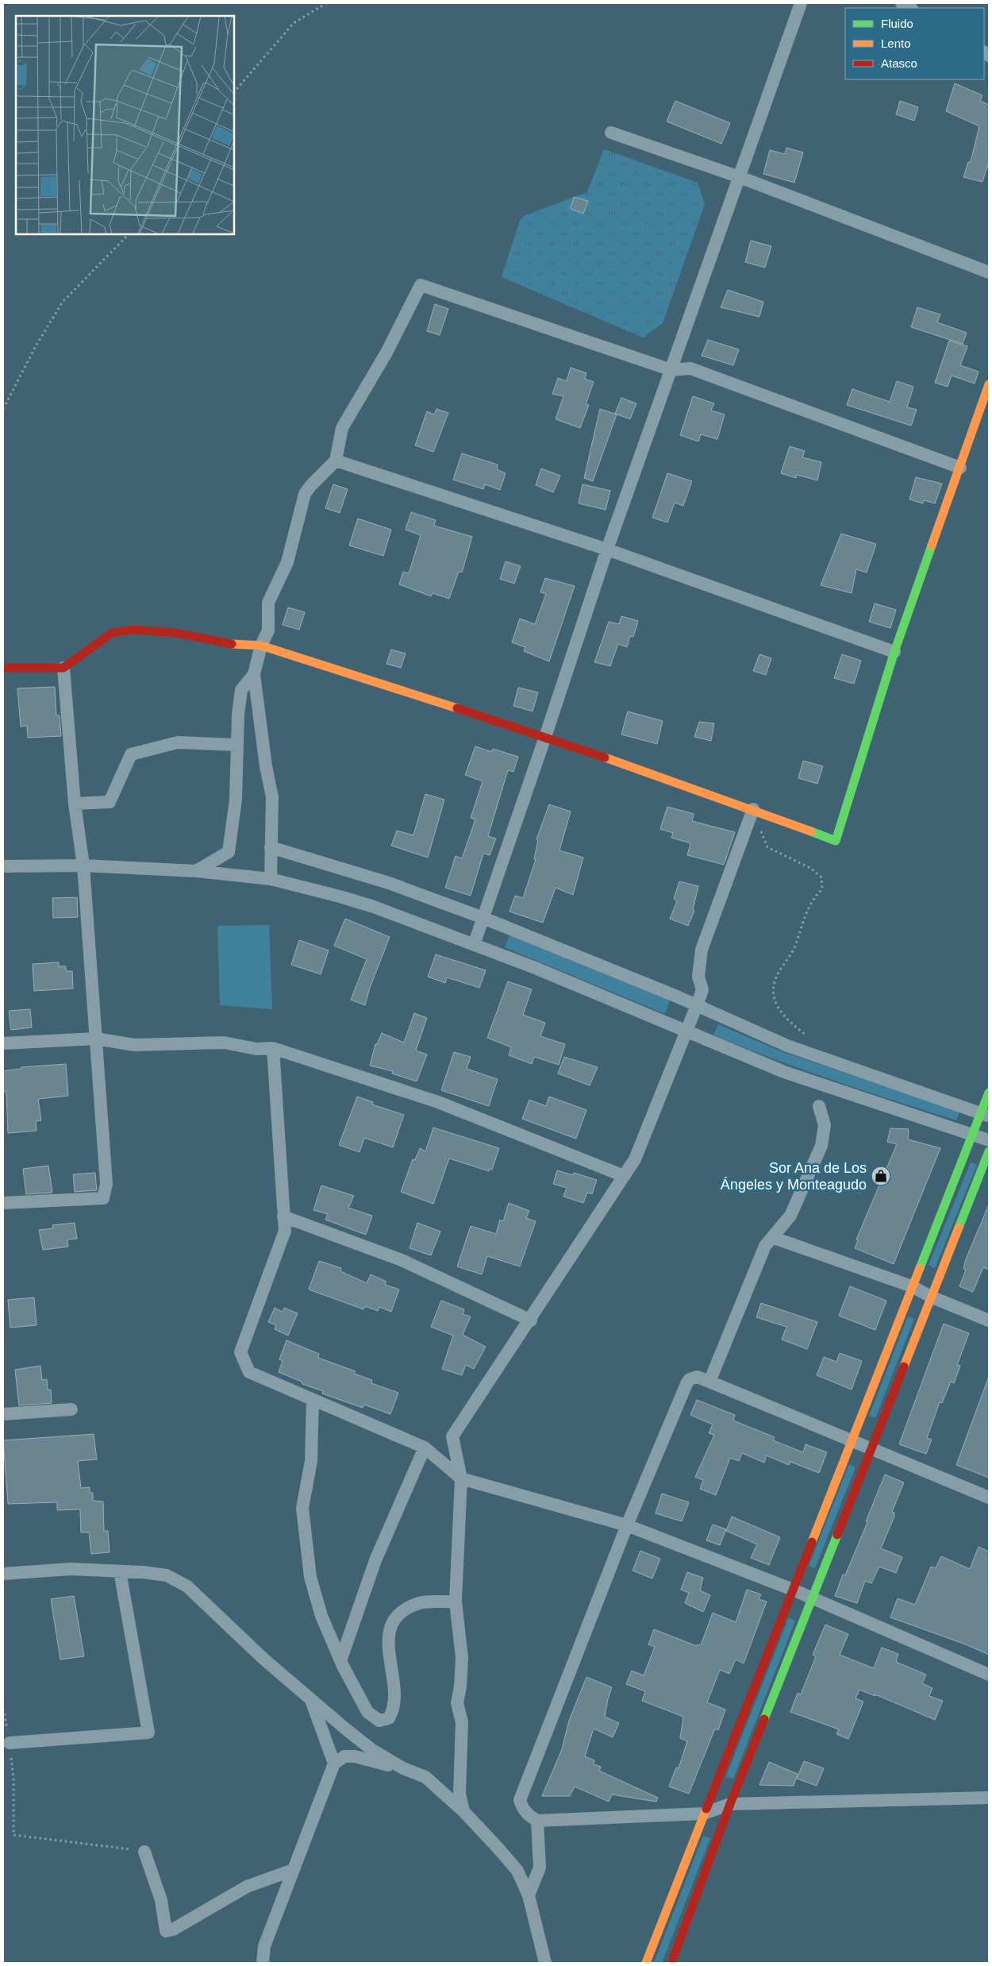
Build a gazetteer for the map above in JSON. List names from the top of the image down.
{
  "places": {
    "shop": ["Sor Ana de Los Ángeles y Monteagudo"]
  },
  "legend": ["Fluido", "Lento", "Atasco"]
}
